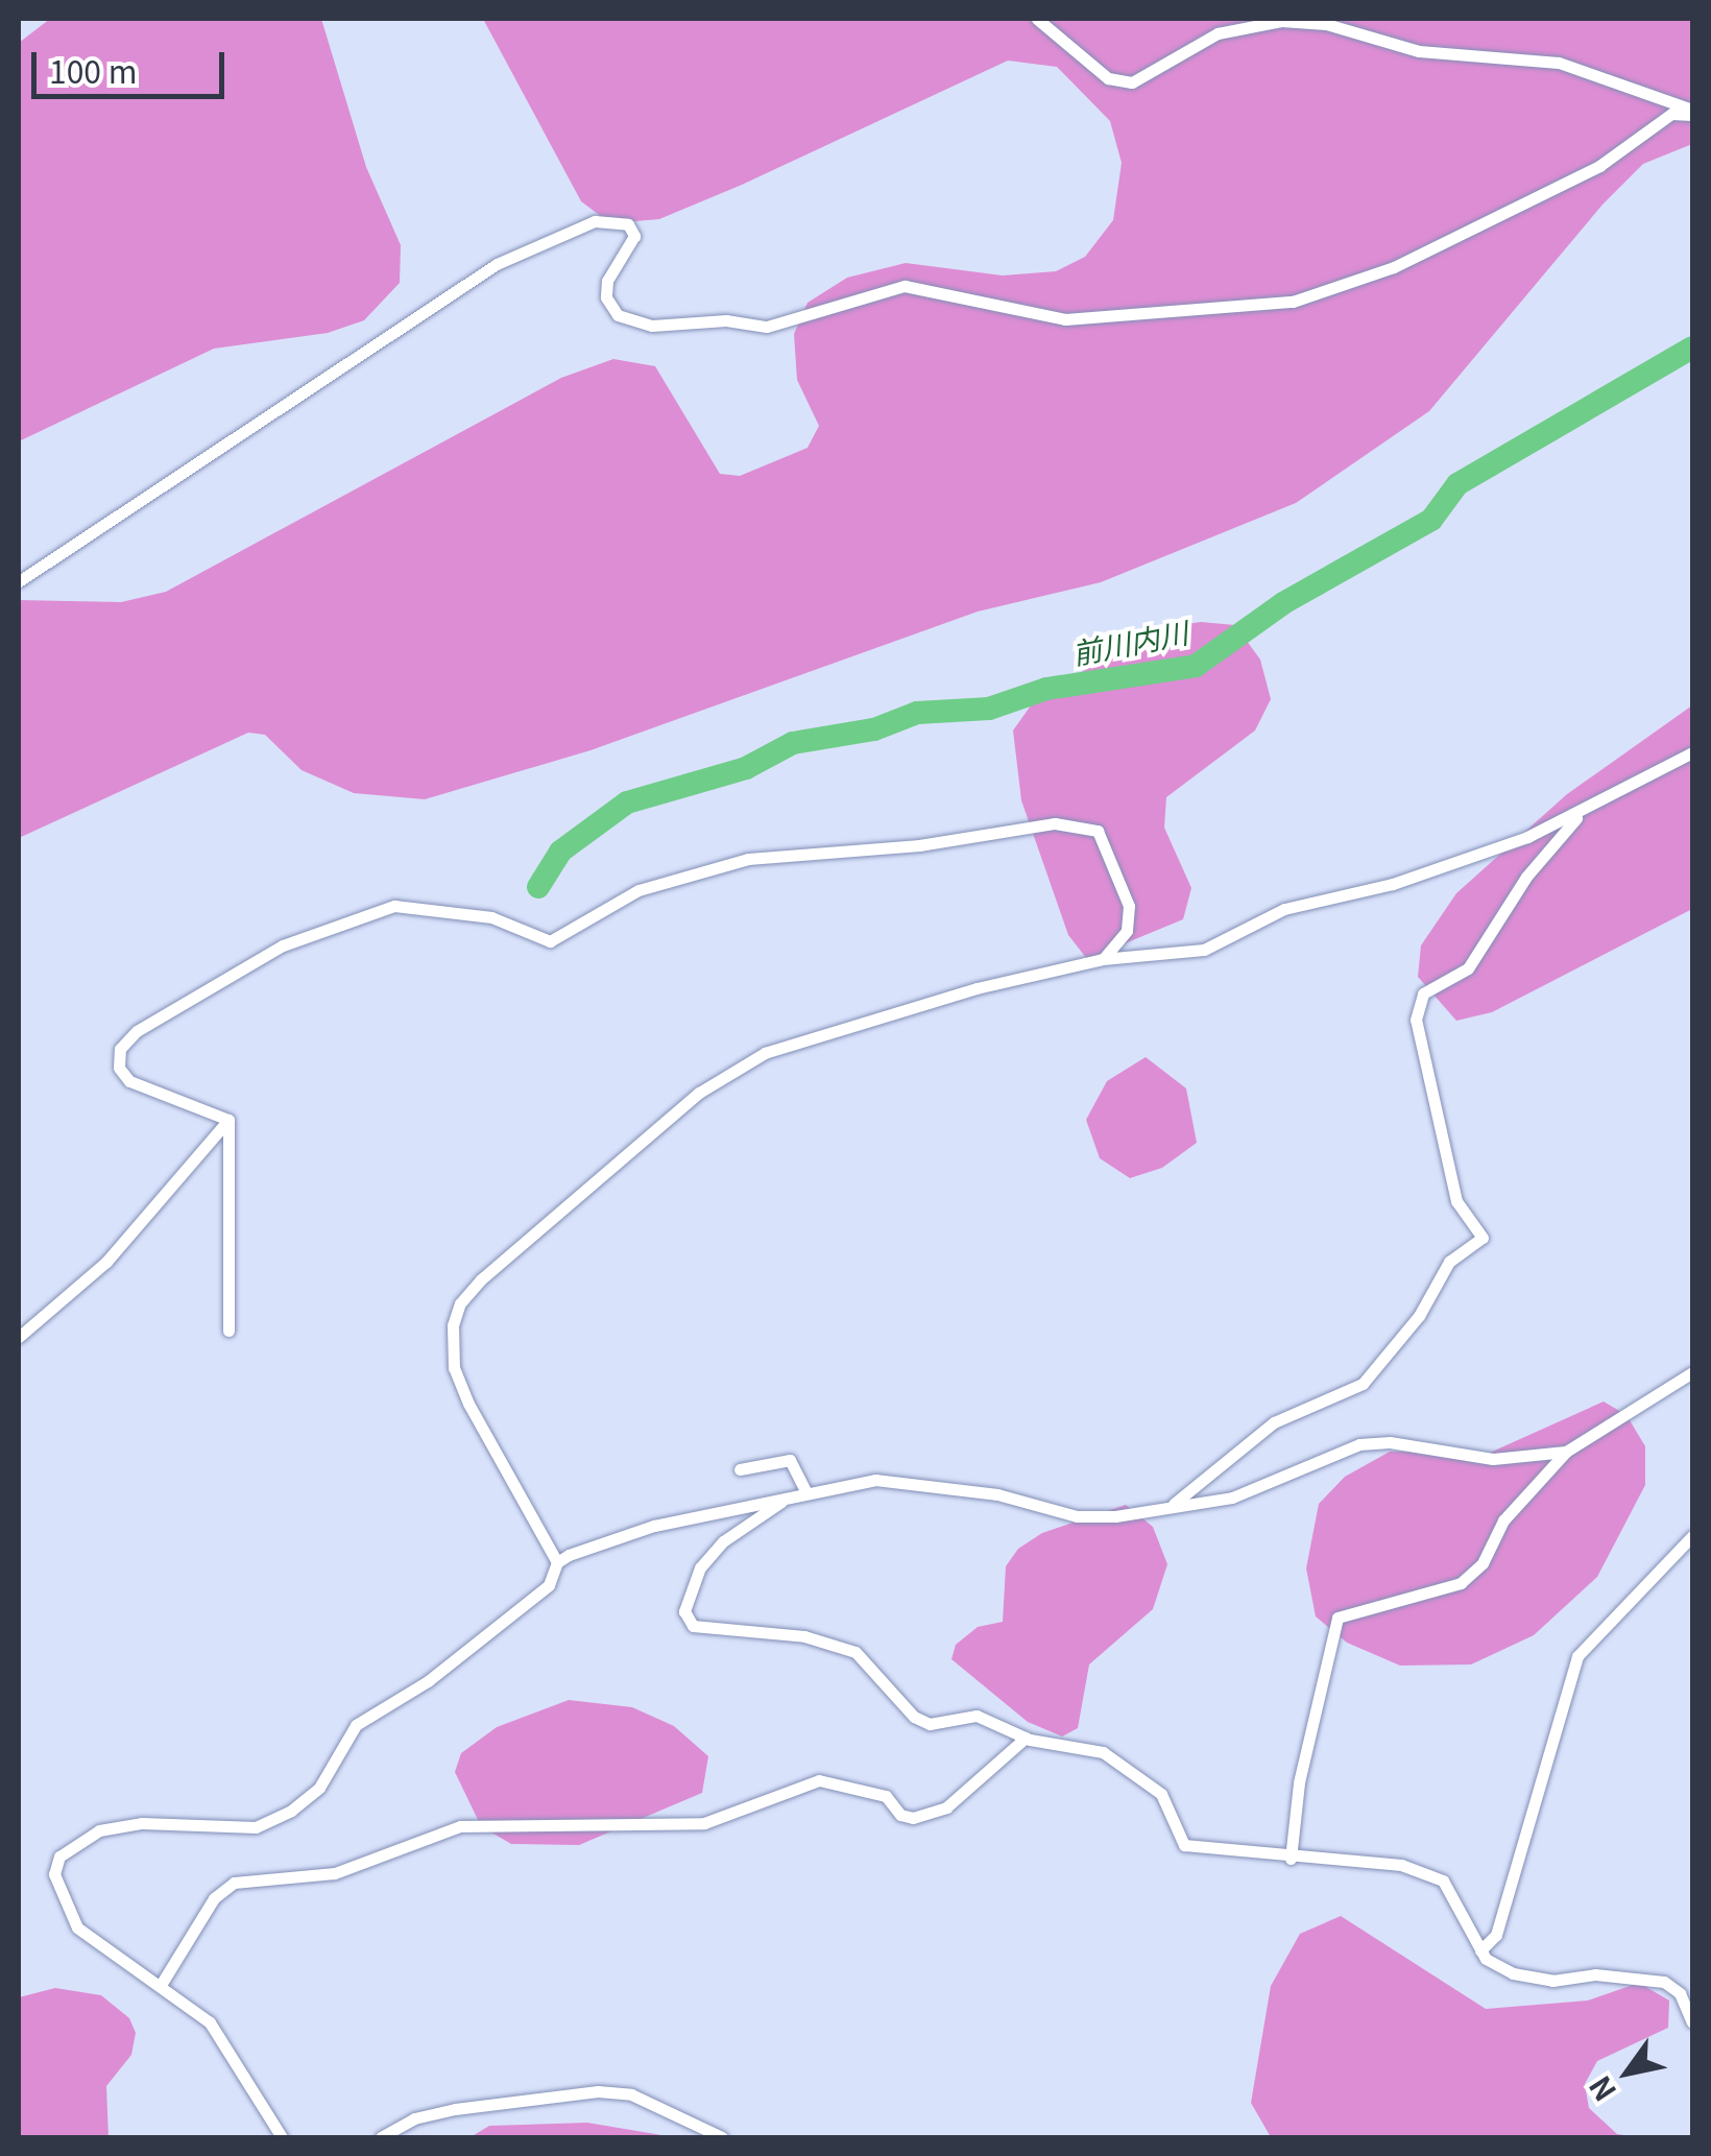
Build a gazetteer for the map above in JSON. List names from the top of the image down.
{
  "water": ["前川内川"],
  "scale_bar": "100 m",
  "north": "bottom left"
}
